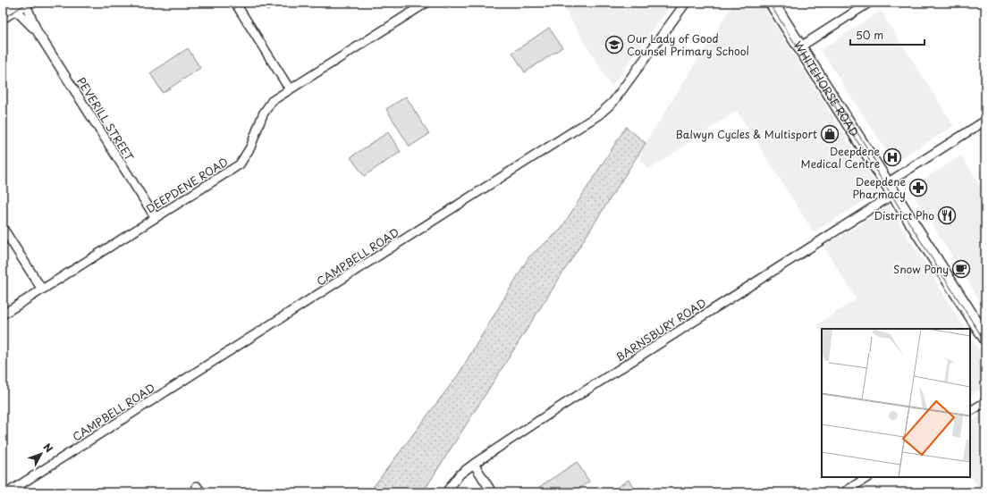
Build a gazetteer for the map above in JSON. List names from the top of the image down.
{
  "streets": {
    "main road": ["WHITEHORSE ROAD"],
    "street": [
      "PEVERILL STREET",
      "DEEPDENE ROAD",
      "CAMPBELL ROAD",
      "BARNSBURY ROAD"
    ]
  },
  "crossings": [
    ["WHITEHORSE ROAD", "BARNSBURY ROAD"],
    ["PEVERILL STREET", "DEEPDENE ROAD"]
  ],
  "places": {
    "school or university": ["Our Lady of Good Counsel Primary School"],
    "shop": ["Balwyn Cycles & Multisport"],
    "hospital": ["Deepdene Medical Centre"],
    "pharmacy": ["Deepdene Pharmacy"],
    "restaurant": ["District Pho"],
    "cafe": ["Snow Pony"]
  },
  "scale_bar": "50 m",
  "north": "top right"
}
